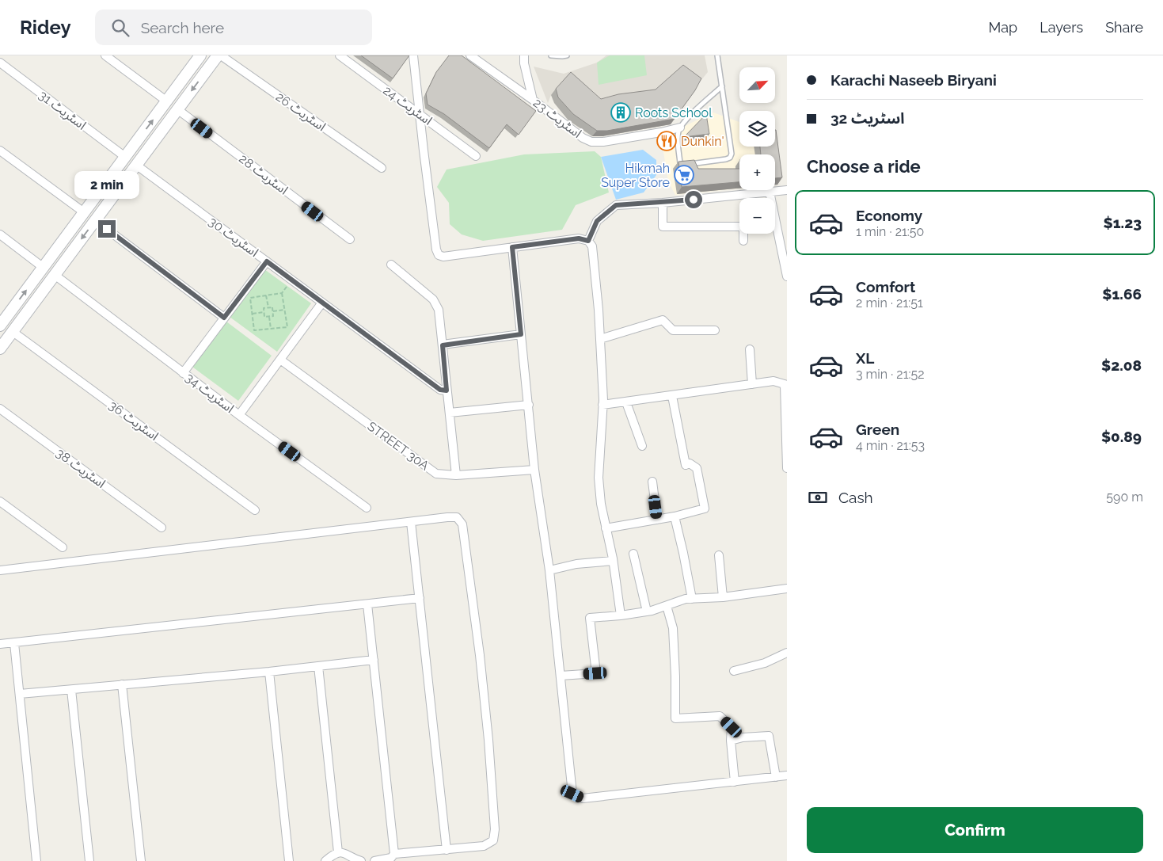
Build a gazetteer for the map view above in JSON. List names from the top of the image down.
{
  "streets": {
    "street": [
      "اسٹریٹ 24",
      "اسٹریٹ 31",
      "اسٹریٹ 26",
      "اسٹریٹ 23",
      "اسٹریٹ 28",
      "اسٹریٹ 30",
      "اسٹریٹ 34",
      "اسٹریٹ 36",
      "STREET 30A",
      "اسٹریٹ 38"
    ]
  },
  "places": {
    "building": ["Roots School"],
    "restaurant": ["Dunkin'"],
    "supermarket": ["Hikmah Super Store"]
  },
  "north": "top right",
  "page": {
    "header": "Ridey",
    "search": "Search here",
    "nav": ["Map", "Layers", "Share"],
    "banner": ["Karachi Naseeb Biryani", "اسٹریٹ 32"],
    "map_buttons": ["+", "−"],
    "heading": "Choose a ride",
    "bubble": "2 min",
    "list": [
      {
        "name": "Economy",
        "note": "1 min · 21:50",
        "value": "$1.23"
      },
      {
        "name": "Comfort",
        "note": "2 min · 21:51",
        "value": "$1.66"
      },
      {
        "name": "XL",
        "note": "3 min · 21:52",
        "value": "$2.08"
      },
      {
        "name": "Green",
        "note": "4 min · 21:53",
        "value": "$0.89"
      }
    ],
    "pay": ["Cash", "590 m"],
    "buttons": "Confirm"
  }
}
